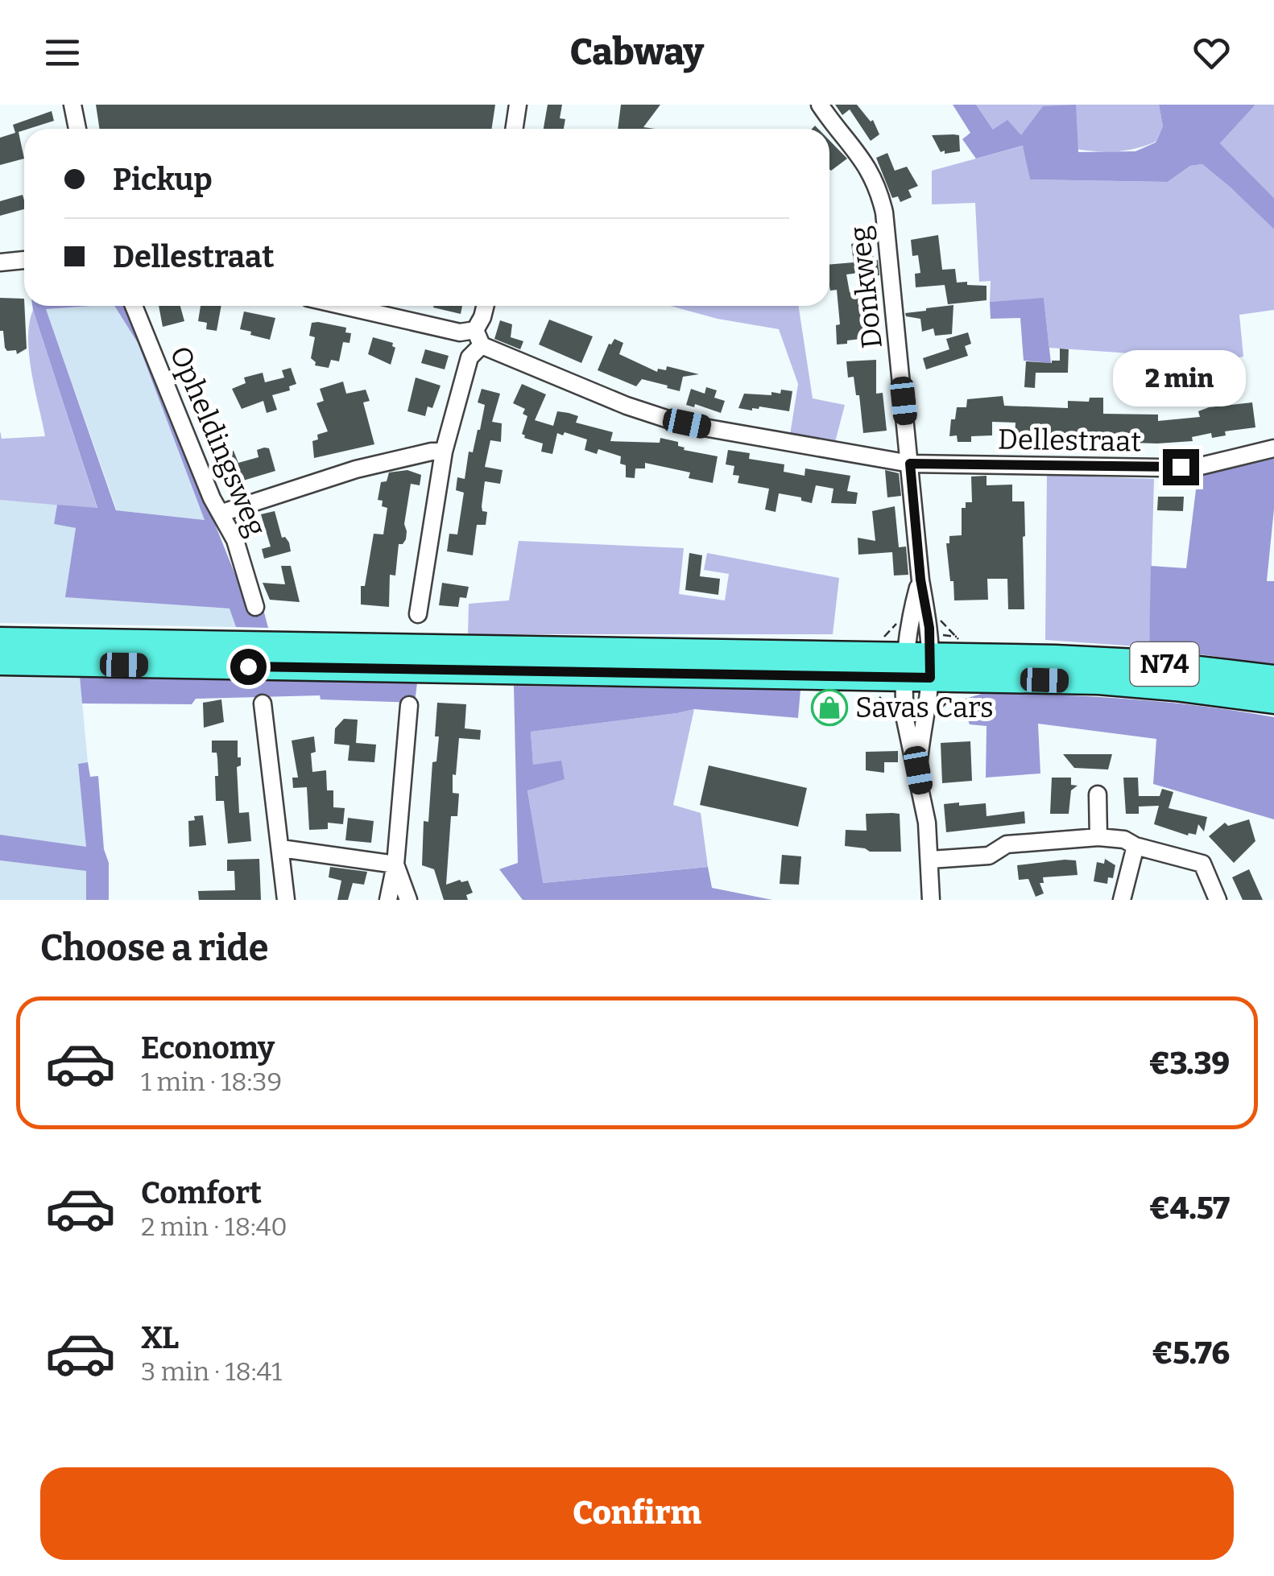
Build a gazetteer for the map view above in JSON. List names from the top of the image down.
{
  "streets": {
    "highway": ["N74"],
    "street": ["Donkweg", "Dellestraat", "Opheldingsweg"]
  },
  "crossings": [
    ["Donkweg", "Dellestraat"],
    ["Donkweg", "N74"]
  ],
  "places": {
    "shop": ["Savas Cars"]
  },
  "page": {
    "header": "Cabway",
    "banner": ["Pickup", "Dellestraat"],
    "bubble": "2 min",
    "heading": "Choose a ride",
    "list": [
      {
        "name": "Economy",
        "note": "1 min · 18:39",
        "value": "€3.39"
      },
      {
        "name": "Comfort",
        "note": "2 min · 18:40",
        "value": "€4.57"
      },
      {
        "name": "XL",
        "note": "3 min · 18:41",
        "value": "€5.76"
      }
    ],
    "buttons": "Confirm"
  }
}
